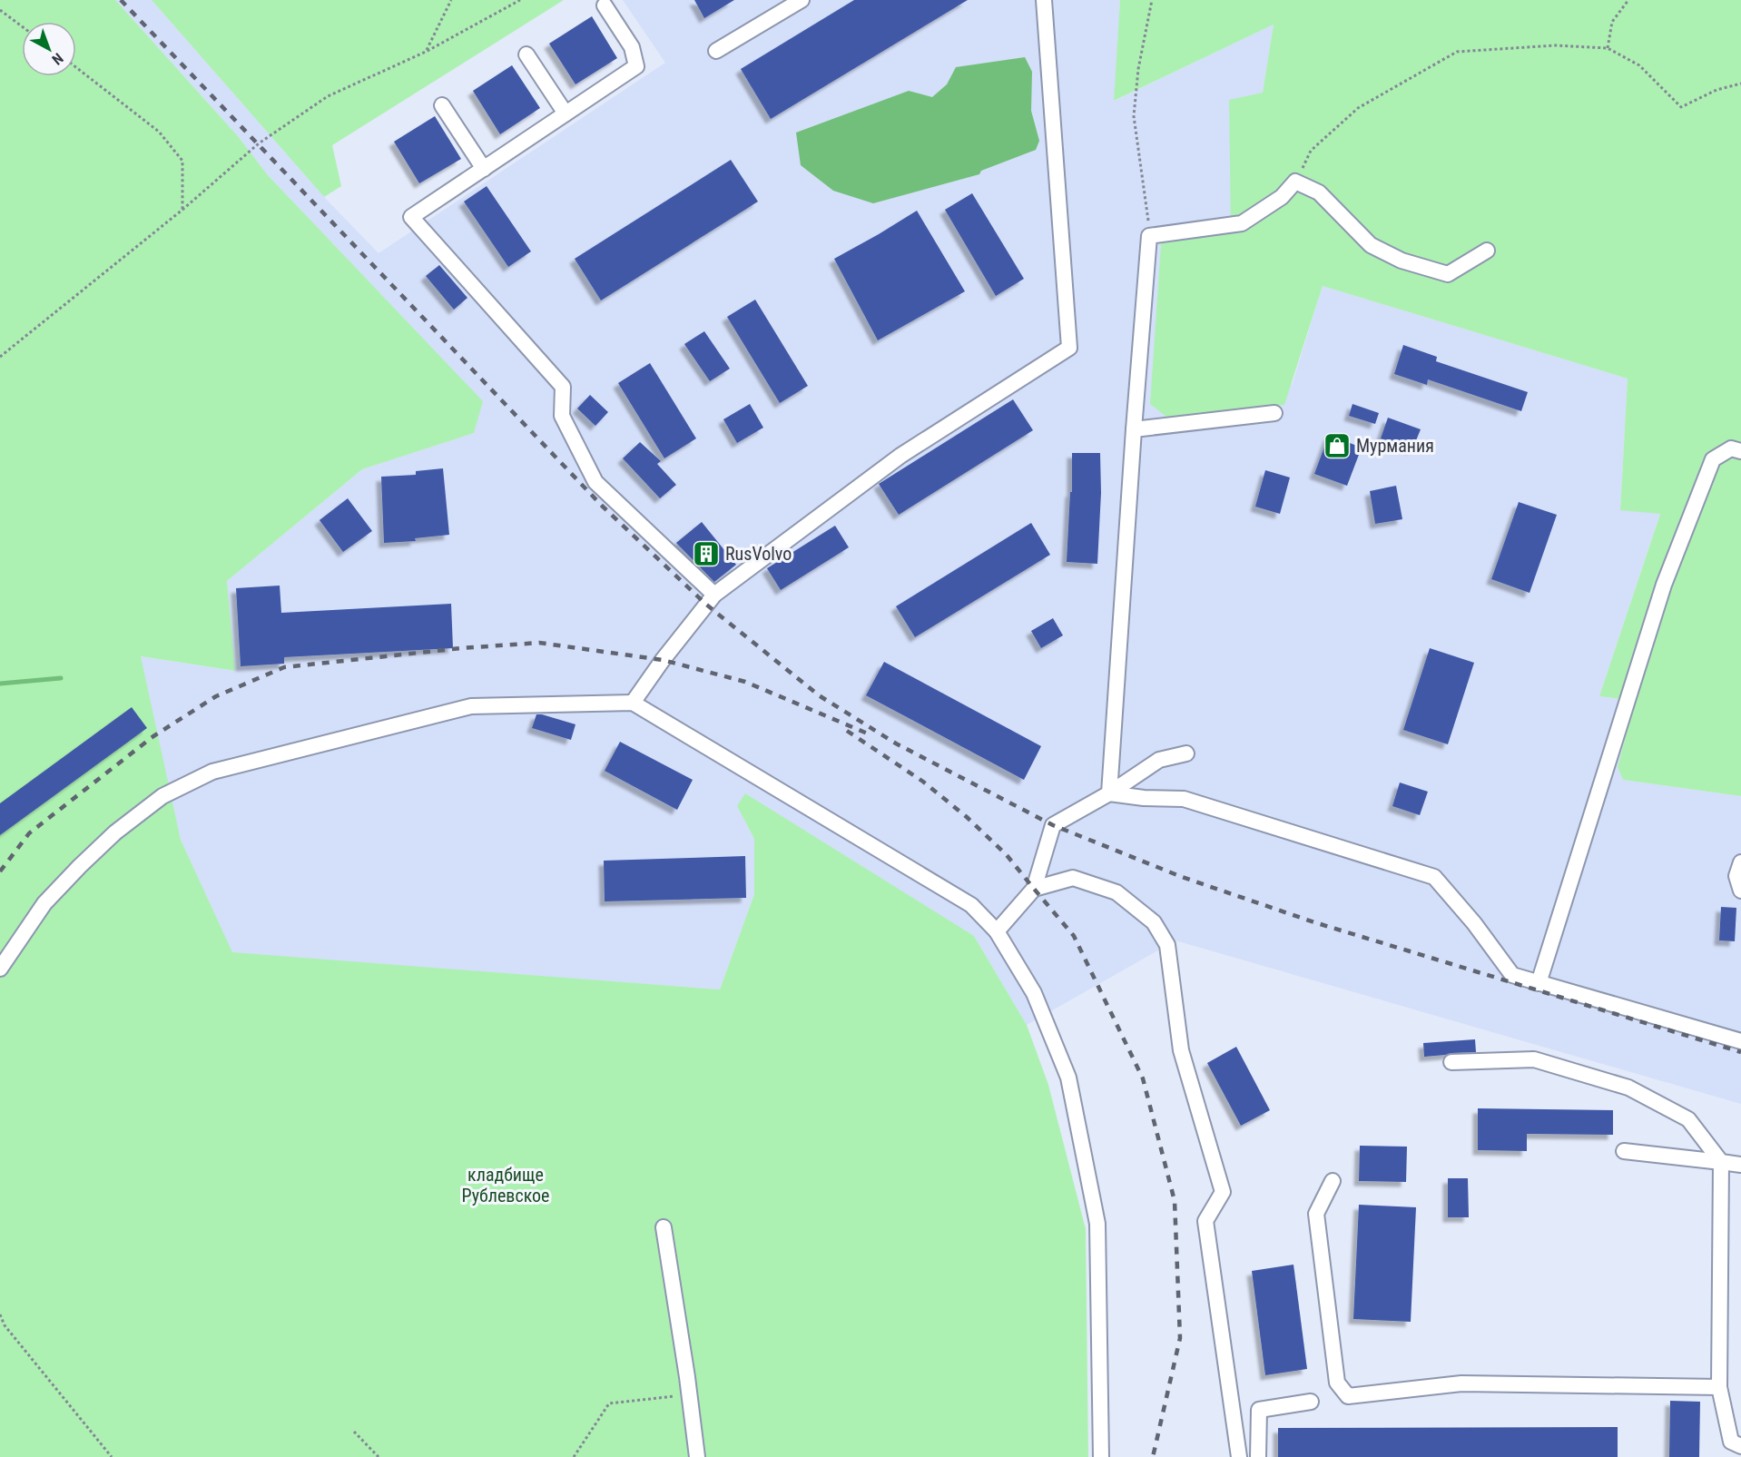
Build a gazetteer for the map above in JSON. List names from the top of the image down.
{
  "parks": ["кладбище Рублевское"],
  "places": {
    "shop": ["Мурмания"],
    "building": ["RusVolvo"]
  },
  "north": "bottom right"
}
